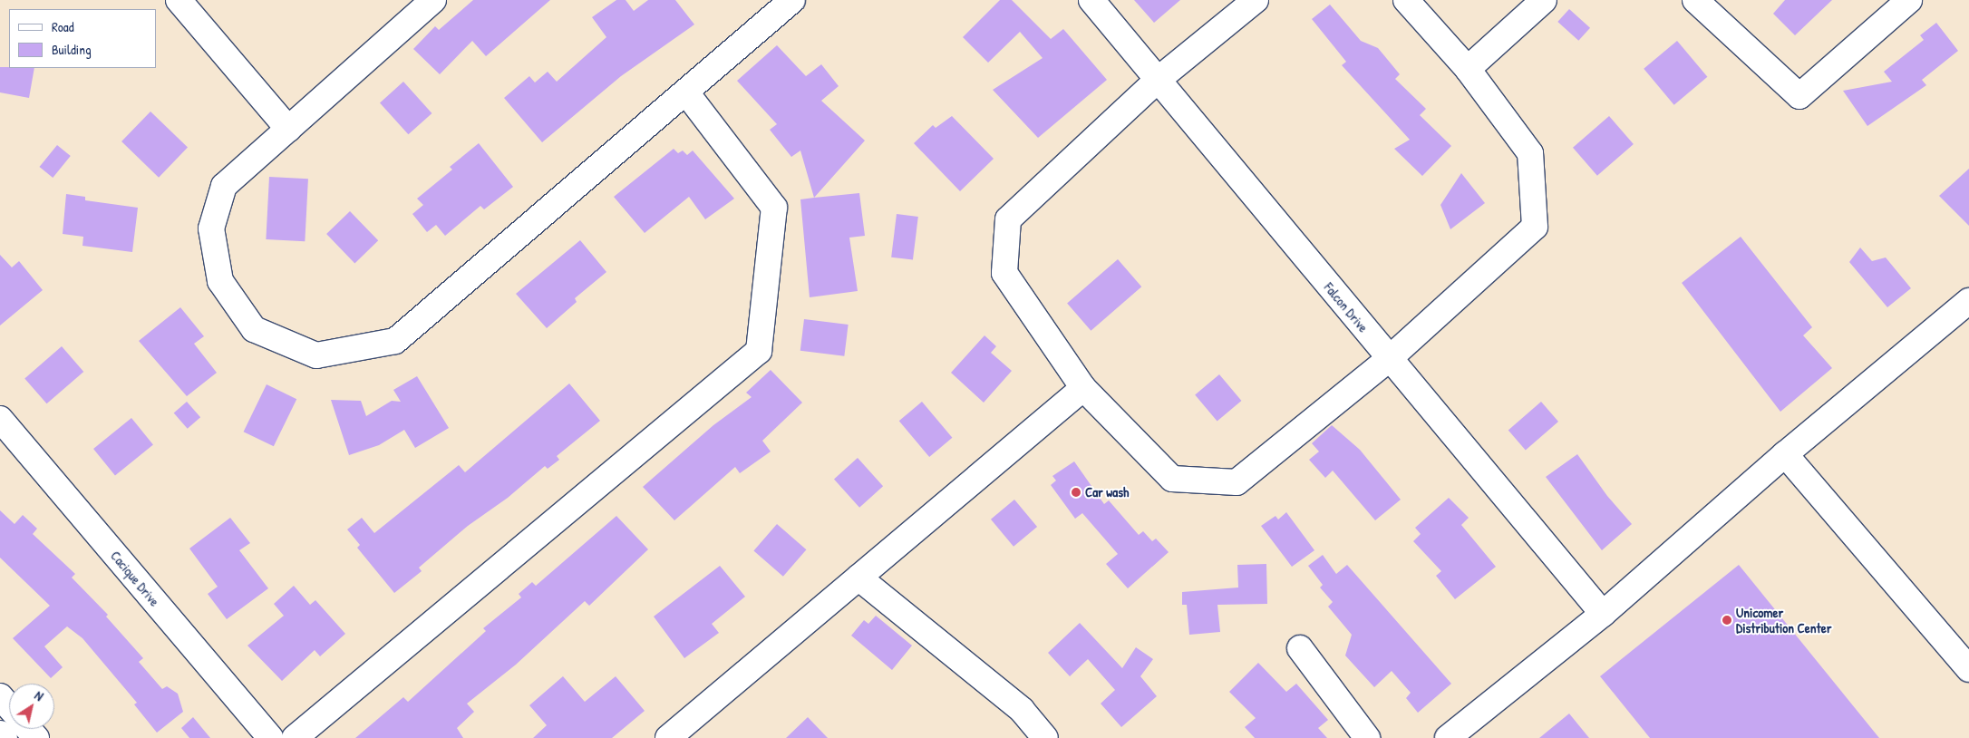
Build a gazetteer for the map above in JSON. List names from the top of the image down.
{
  "streets": {
    "street": ["Falcon Drive", "Cacique Drive"]
  },
  "places": ["Car wash", "Unicomer Distribution Center"],
  "legend": ["Road", "Building"],
  "north": "top right"
}
